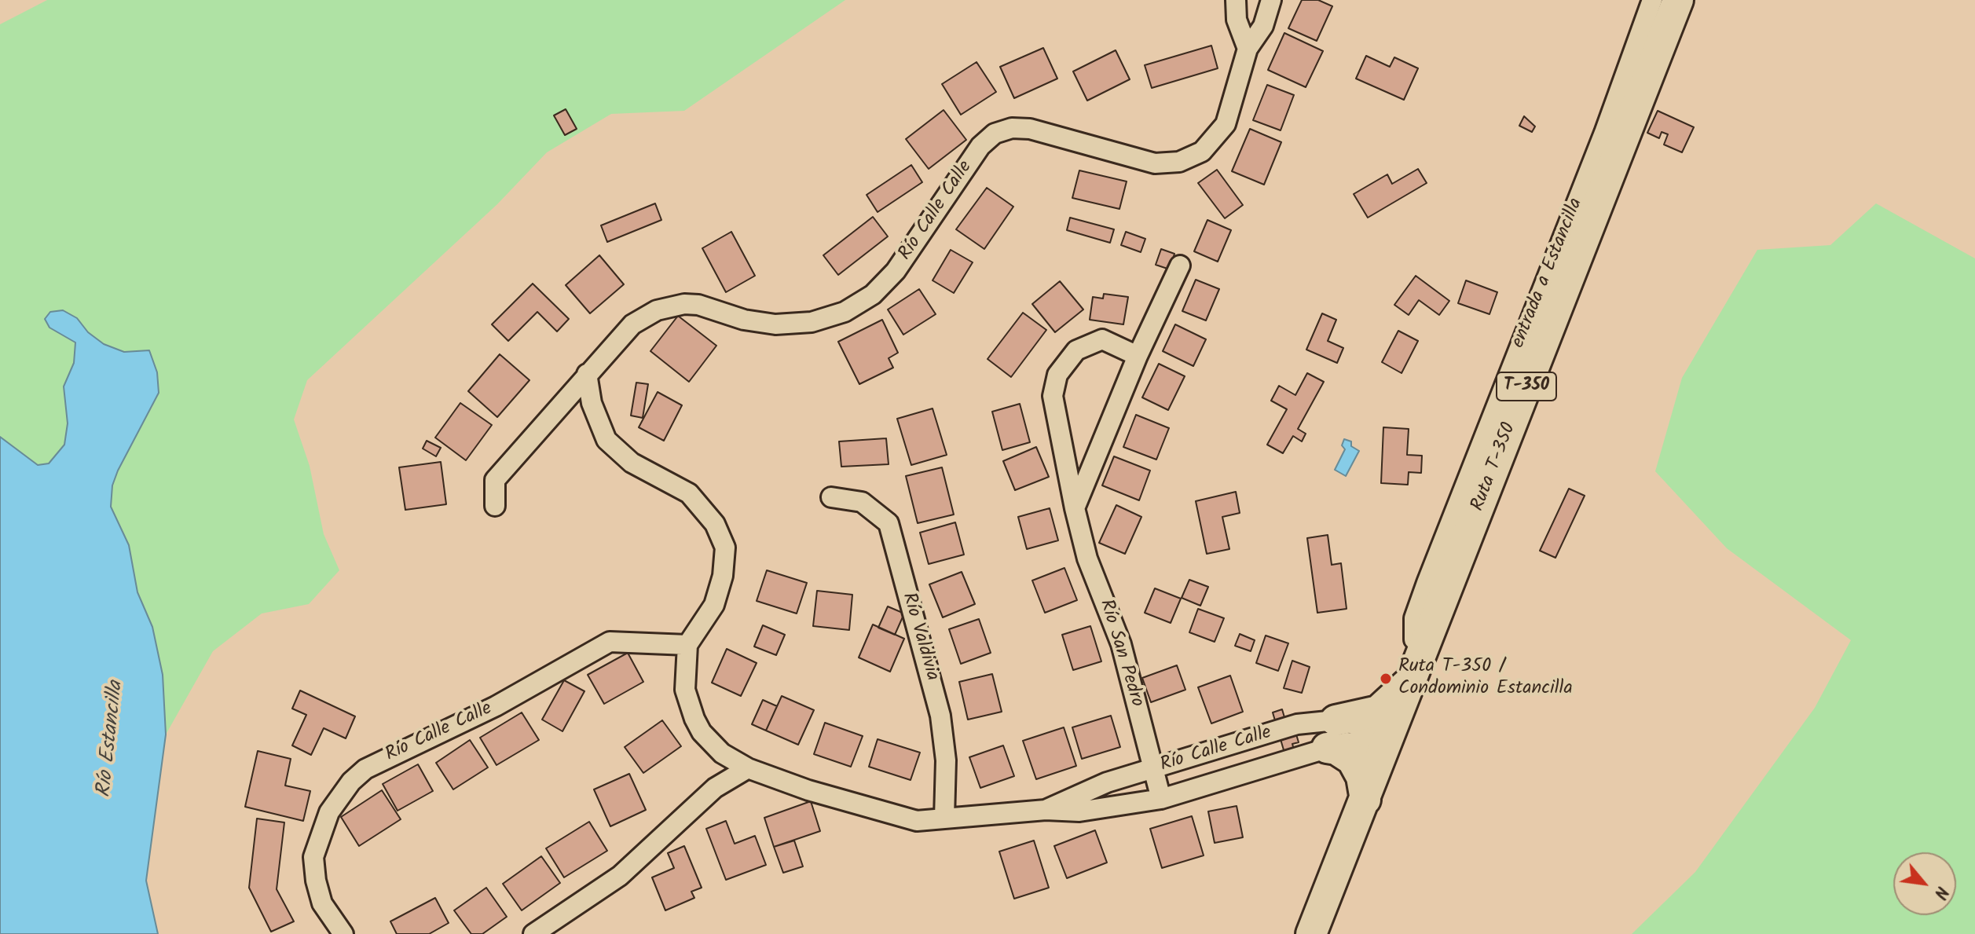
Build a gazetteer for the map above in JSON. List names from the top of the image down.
{
  "streets": {
    "main road": ["T-350", "Ruta T-350"],
    "street": ["Río Calle Calle", "Río Valdivia", "Río San Pedro"]
  },
  "crossings": [
    ["Río Calle Calle", "Ruta T-350"],
    ["Río Calle Calle", "Río Valdivia"],
    ["Río Calle Calle", "Río San Pedro"]
  ],
  "water": ["Río Estancilla"],
  "places": ["Ruta T-350 / Condominio Estancilla"],
  "north": "bottom right"
}
